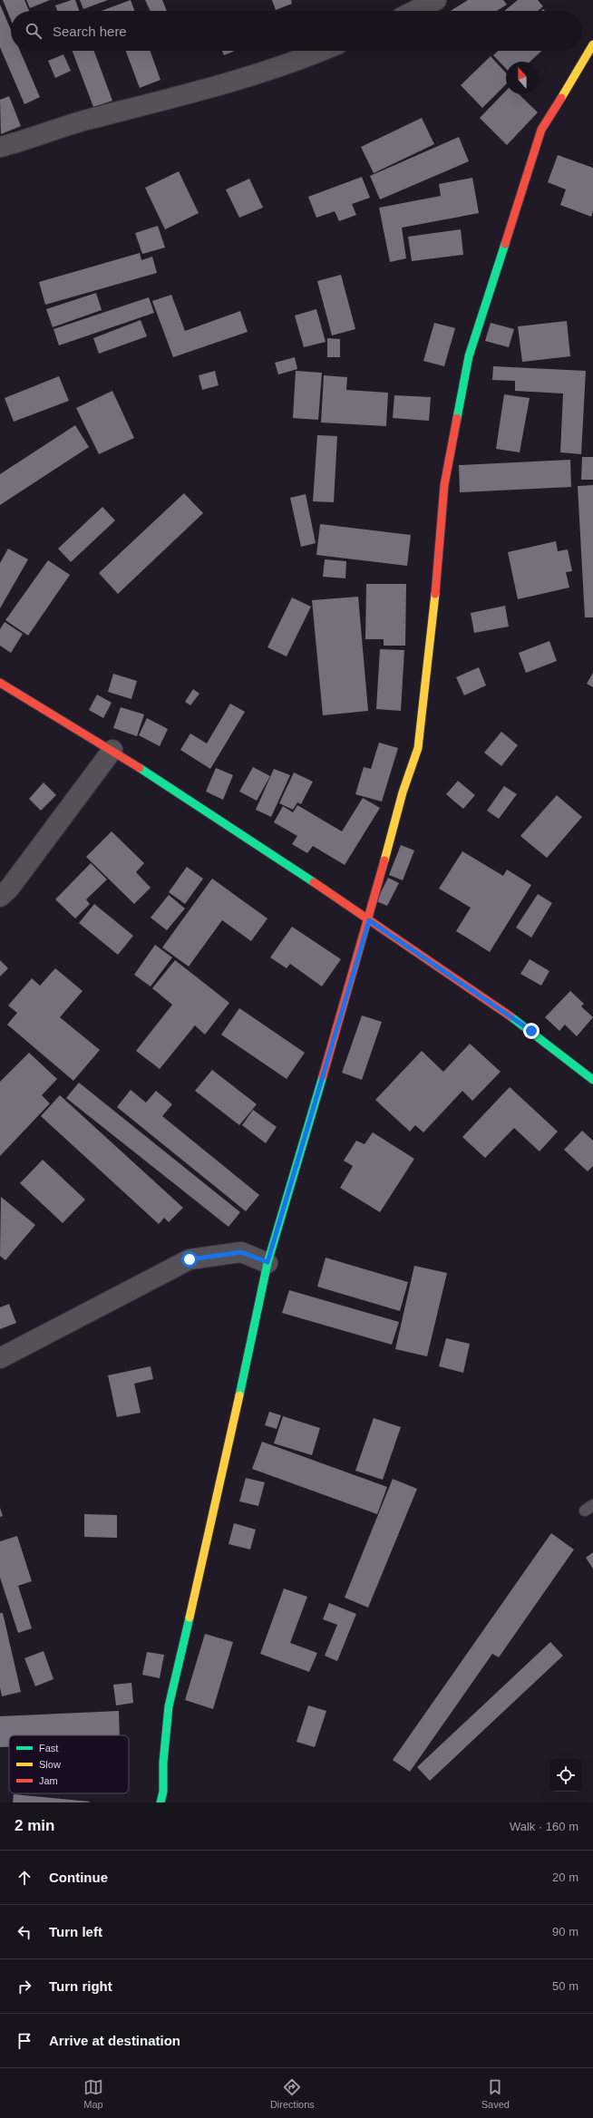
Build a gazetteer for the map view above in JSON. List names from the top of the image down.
{
  "legend": ["Fast", "Slow", "Jam"],
  "north": "top",
  "page": {
    "search": "Search here",
    "heading": ["2 min", "Walk · 160 m"],
    "list": [
      ["Continue", "20 m"],
      ["Turn left", "90 m"],
      ["Turn right", "50 m"],
      "Arrive at destination"
    ],
    "nav": ["Map", "Directions", "Saved"]
  }
}
